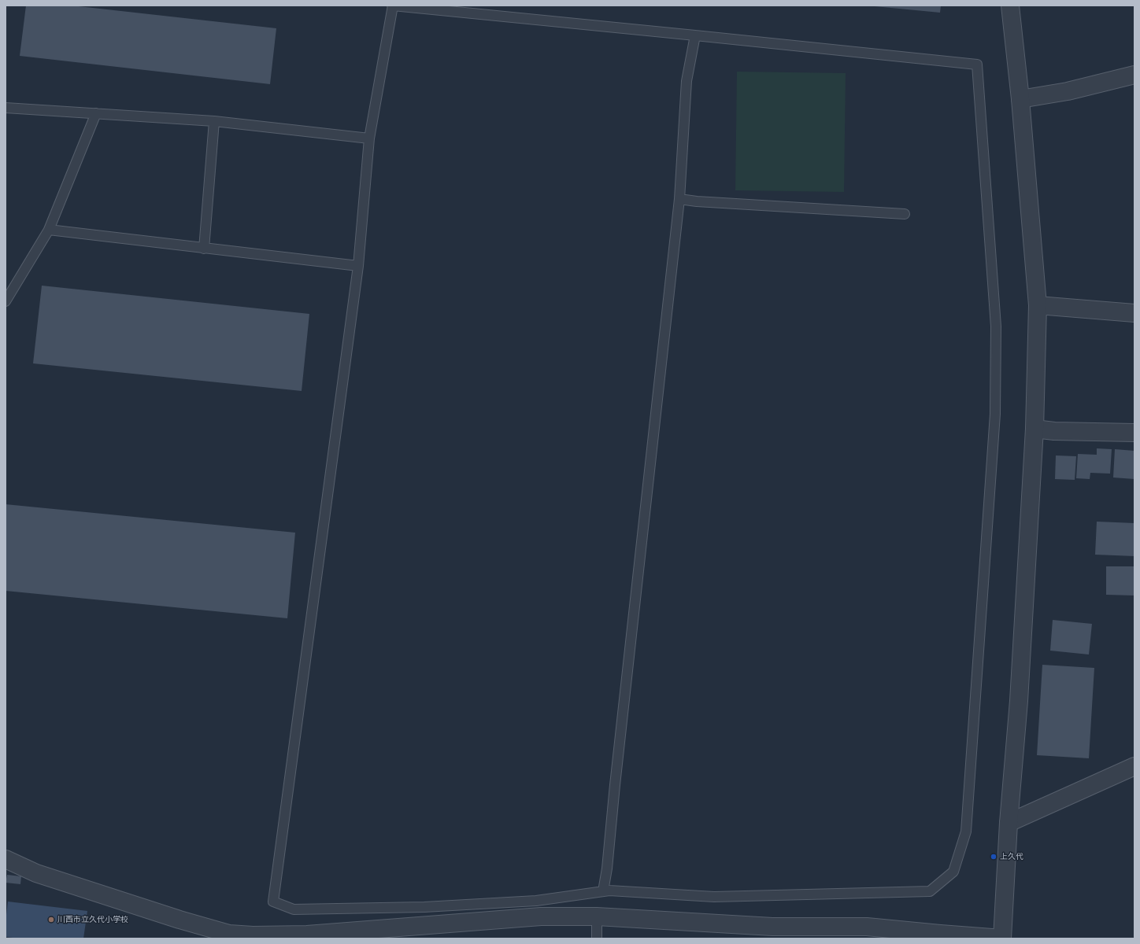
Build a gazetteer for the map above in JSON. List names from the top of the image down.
{
  "places": ["上久代", "川西市立久代小学校"]
}
